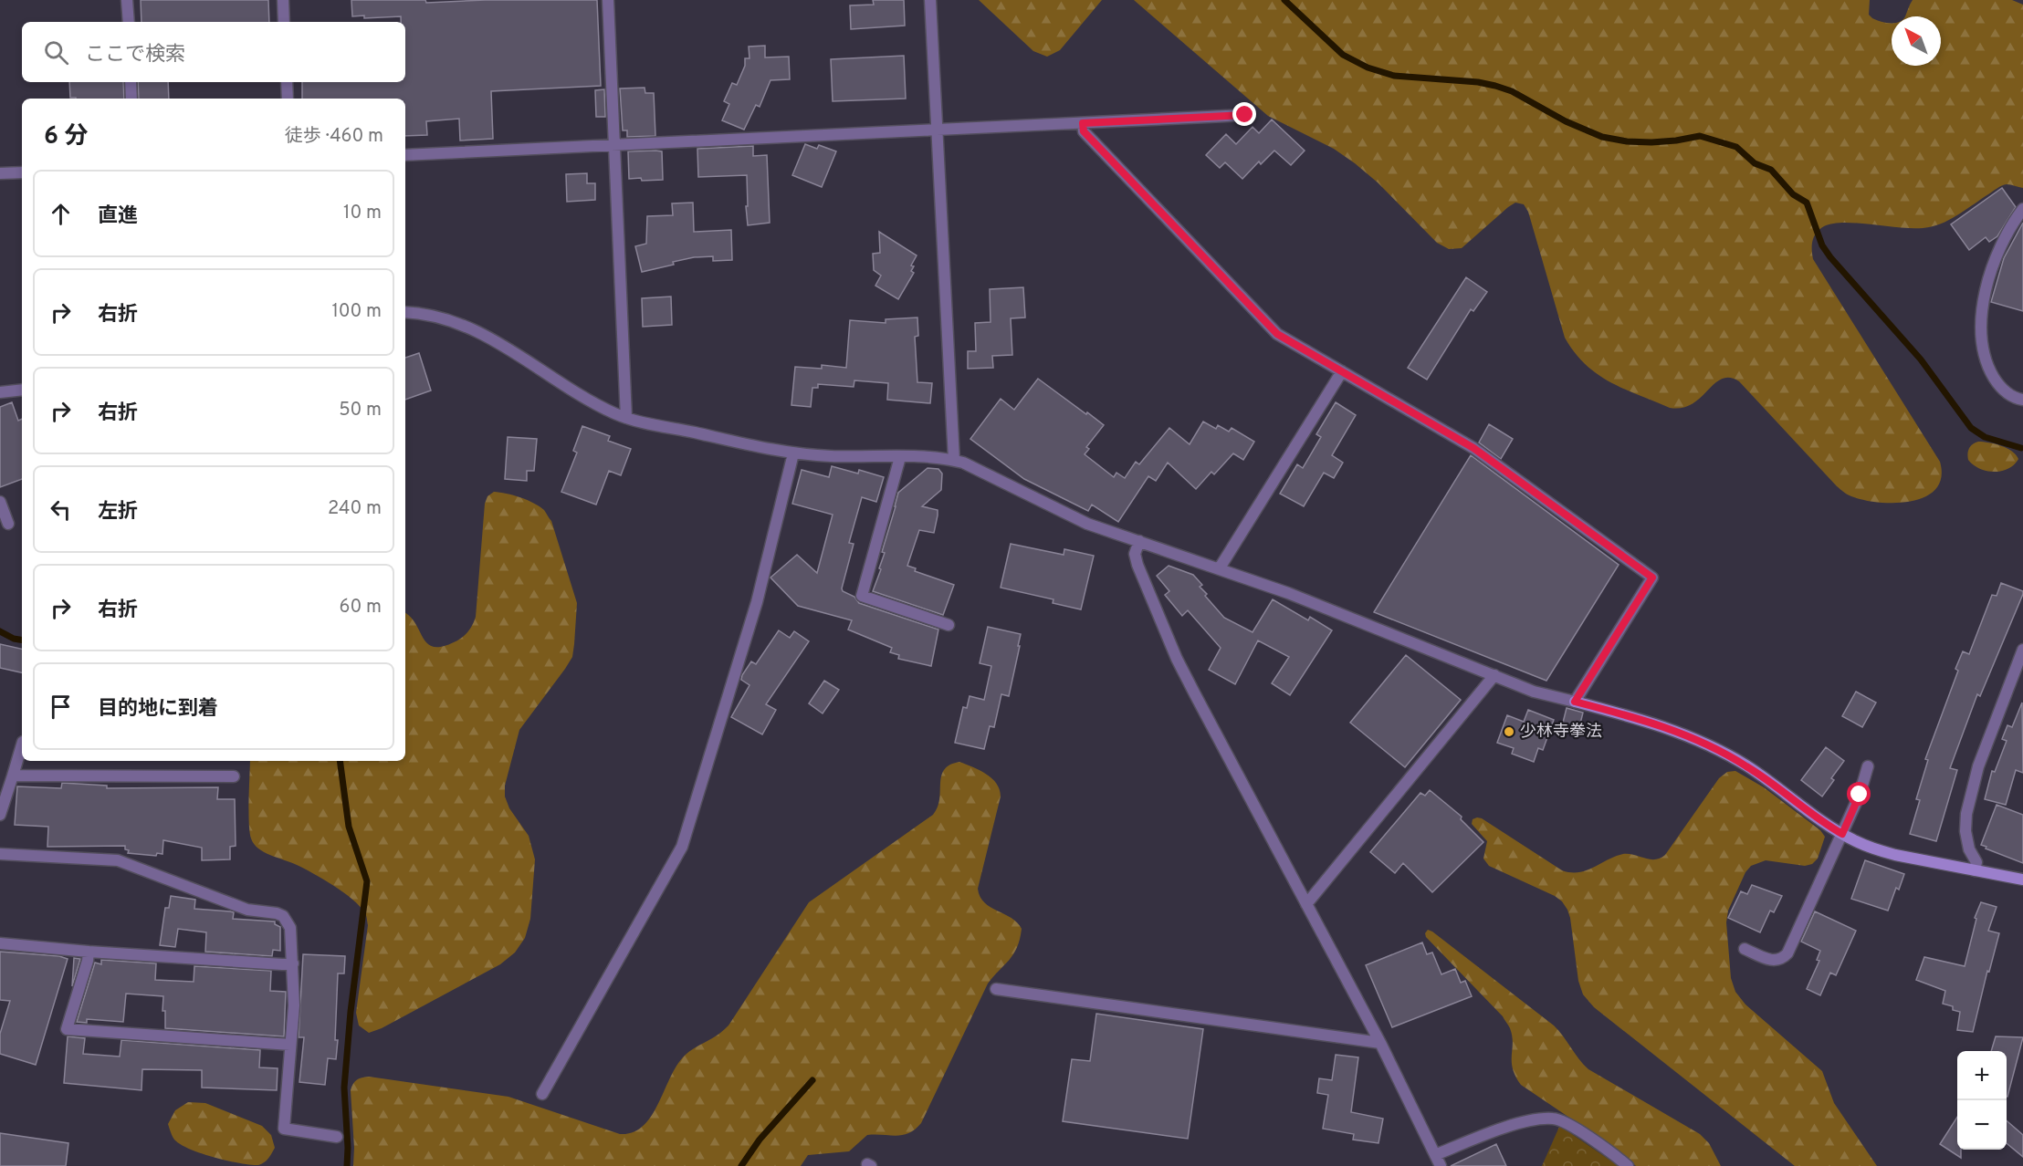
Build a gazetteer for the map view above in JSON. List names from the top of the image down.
{
  "places": ["少林寺拳法"],
  "north": "top left",
  "page": {
    "search": "ここで検索",
    "heading": ["6 分", "徒歩 · 460 m"],
    "list": [
      ["直進", "10 m"],
      ["右折", "100 m"],
      ["右折", "50 m"],
      ["左折", "240 m"],
      ["右折", "60 m"],
      "目的地に到着"
    ],
    "map_buttons": ["+", "−"]
  }
}
